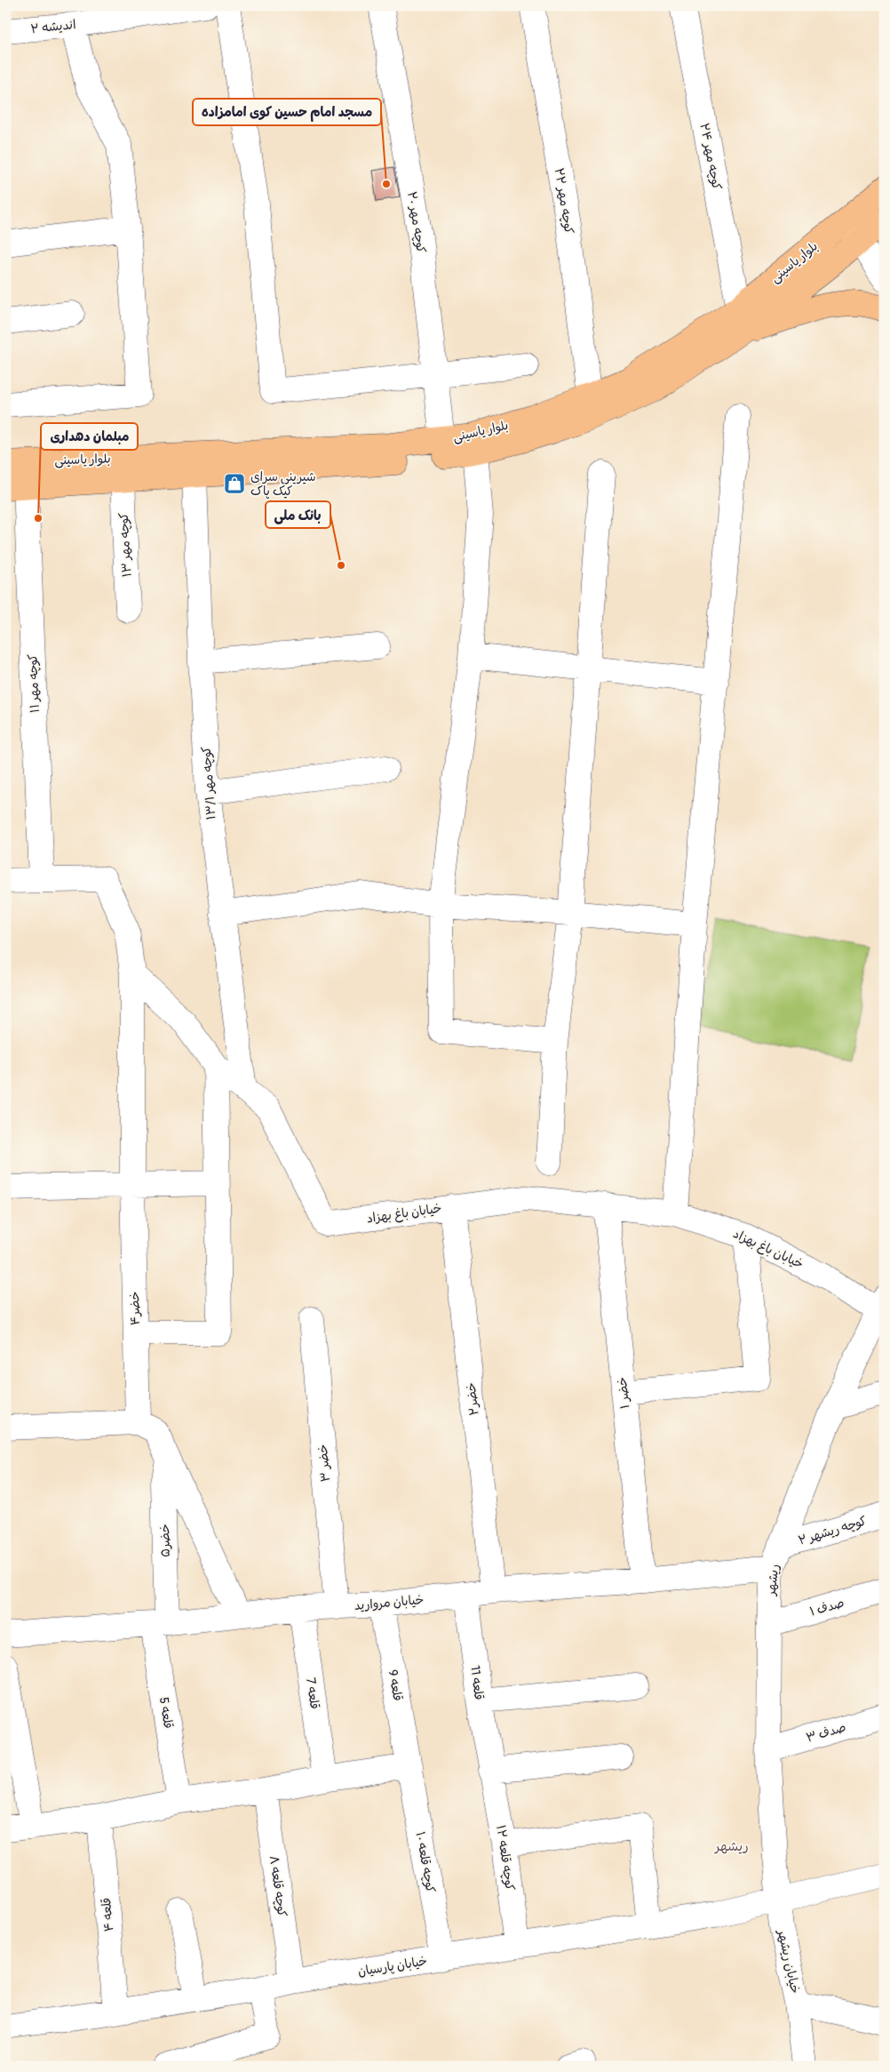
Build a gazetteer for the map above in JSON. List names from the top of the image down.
{
  "streets": {
    "main road": ["بلوار یاسینی"],
    "street": [
      "اندیشه ۲",
      "کوچه مهر ۲۴",
      "کوچه مهر ۲۲",
      "کوچه مهر ۲۰",
      "کوچه مهر ۱۳",
      "کوچه مهر ۱۱",
      "کوچه مهر ۱۳/۱",
      "خیابان باغ بهزاد",
      "خضر۴",
      "خضر ۱",
      "خضر۲",
      "خضر ۳",
      "کوچه ریشهر ۲",
      "خضر۵",
      "ریشهر",
      "خیابان مروارید",
      "صدف ۱",
      "قلعه 11",
      "قلعه 9",
      "قلعه 7",
      "قلعه 5",
      "صدف ۳",
      "کوچه قلعه ۱۲",
      "کوچه قلعه ۱۰",
      "کوچه قلعه ۸",
      "قلعه ۴",
      "خیابان ریشهر",
      "خیابان پارسیان"
    ]
  },
  "crossings": [
    ["کوچه مهر ۲۴", "بلوار یاسینی"],
    ["کوچه مهر ۲۲", "بلوار یاسینی"],
    ["کوچه مهر ۲۰", "بلوار یاسینی"],
    ["بلوار یاسینی", "کوچه مهر ۱۳"],
    ["بلوار یاسینی", "کوچه مهر ۱۱"],
    ["بلوار یاسینی", "کوچه مهر ۱۳/۱"],
    ["کوچه مهر ۱۳/۱", "خیابان باغ بهزاد"],
    ["خیابان باغ بهزاد", "خضر۴"],
    ["خیابان باغ بهزاد", "خضر ۱"],
    ["خیابان باغ بهزاد", "خضر۲"],
    ["خیابان باغ بهزاد", "ریشهر"],
    ["خضر ۱", "خیابان مروارید"],
    ["خضر۲", "خیابان مروارید"],
    ["خضر ۳", "خیابان مروارید"],
    ["کوچه ریشهر ۲", "ریشهر"],
    ["کوچه ریشهر ۲", "خیابان مروارید"],
    ["خضر۵", "خیابان مروارید"],
    ["خضر۵", "قلعه 5"],
    ["ریشهر", "خیابان مروارید"],
    ["ریشهر", "صدف ۱"],
    ["ریشهر", "صدف ۳"],
    ["ریشهر", "خیابان ریشهر"],
    ["خیابان مروارید", "قلعه 11"],
    ["خیابان مروارید", "قلعه 9"],
    ["خیابان مروارید", "قلعه 7"],
    ["خیابان مروارید", "قلعه 5"],
    ["قلعه 11", "کوچه قلعه ۱۲"],
    ["قلعه 9", "کوچه قلعه ۱۰"],
    ["کوچه قلعه ۱۲", "خیابان پارسیان"],
    ["کوچه قلعه ۱۰", "خیابان پارسیان"],
    ["کوچه قلعه ۸", "خیابان پارسیان"],
    ["قلعه ۴", "خیابان پارسیان"],
    ["خیابان ریشهر", "خیابان پارسیان"]
  ],
  "districts": ["ریشهر"],
  "places": {
    "other": ["مسجد امام حسین کوی امامزاده", "مبلمان دهداری", "بانک ملی"],
    "shop": ["شیرینی سرای کیک پاک"]
  }
}
